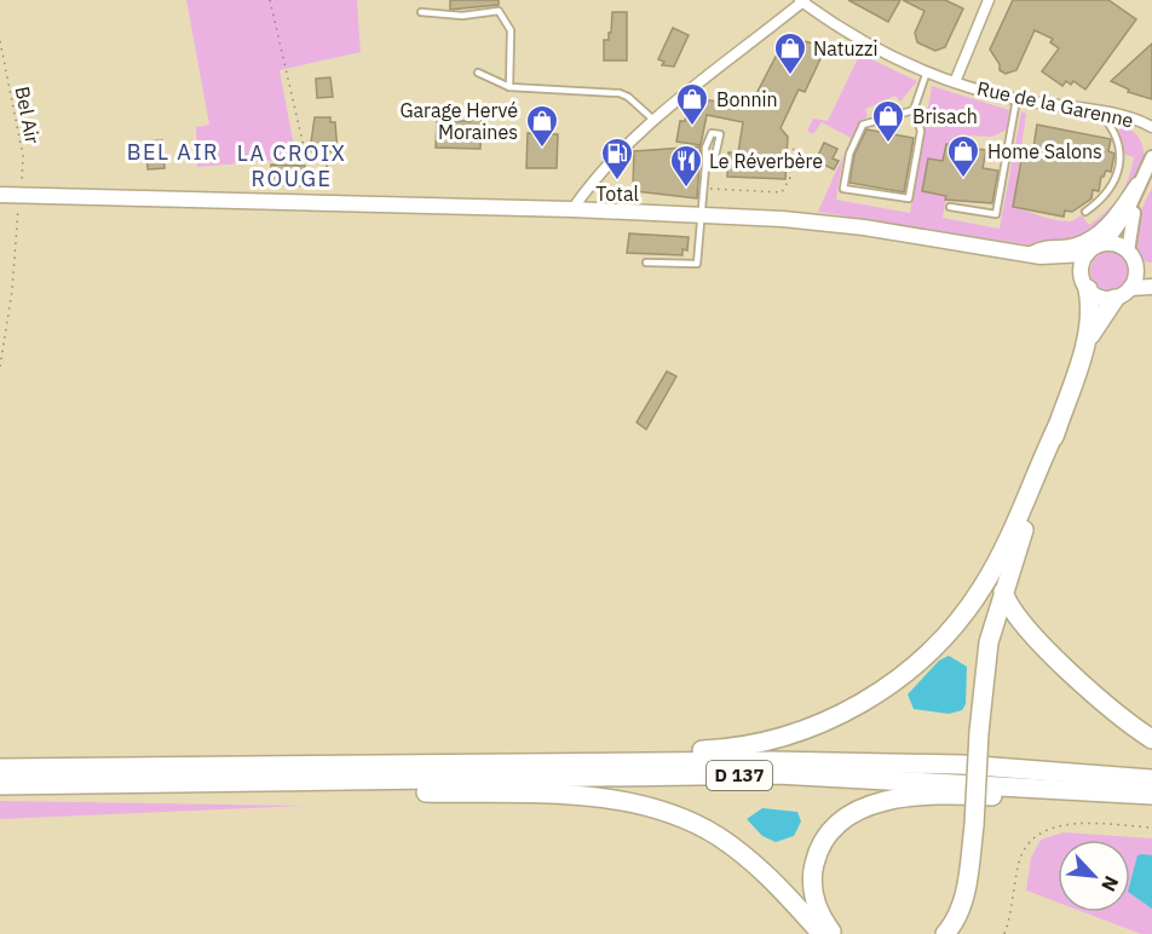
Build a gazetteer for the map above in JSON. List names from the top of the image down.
{
  "streets": {
    "highway": ["D 137"],
    "street": ["Rue de la Garenne"],
    "path": ["Bel Air"]
  },
  "districts": ["BEL AIR", "LA CROIX ROUGE"],
  "places": {
    "shop": [
      "Natuzzi",
      "Bonnin",
      "Brisach",
      "Garage Hervé Moraines",
      "Home Salons"
    ],
    "fuel station": ["Total"],
    "restaurant": ["Le Réverbère"]
  },
  "north": "bottom right"
}
